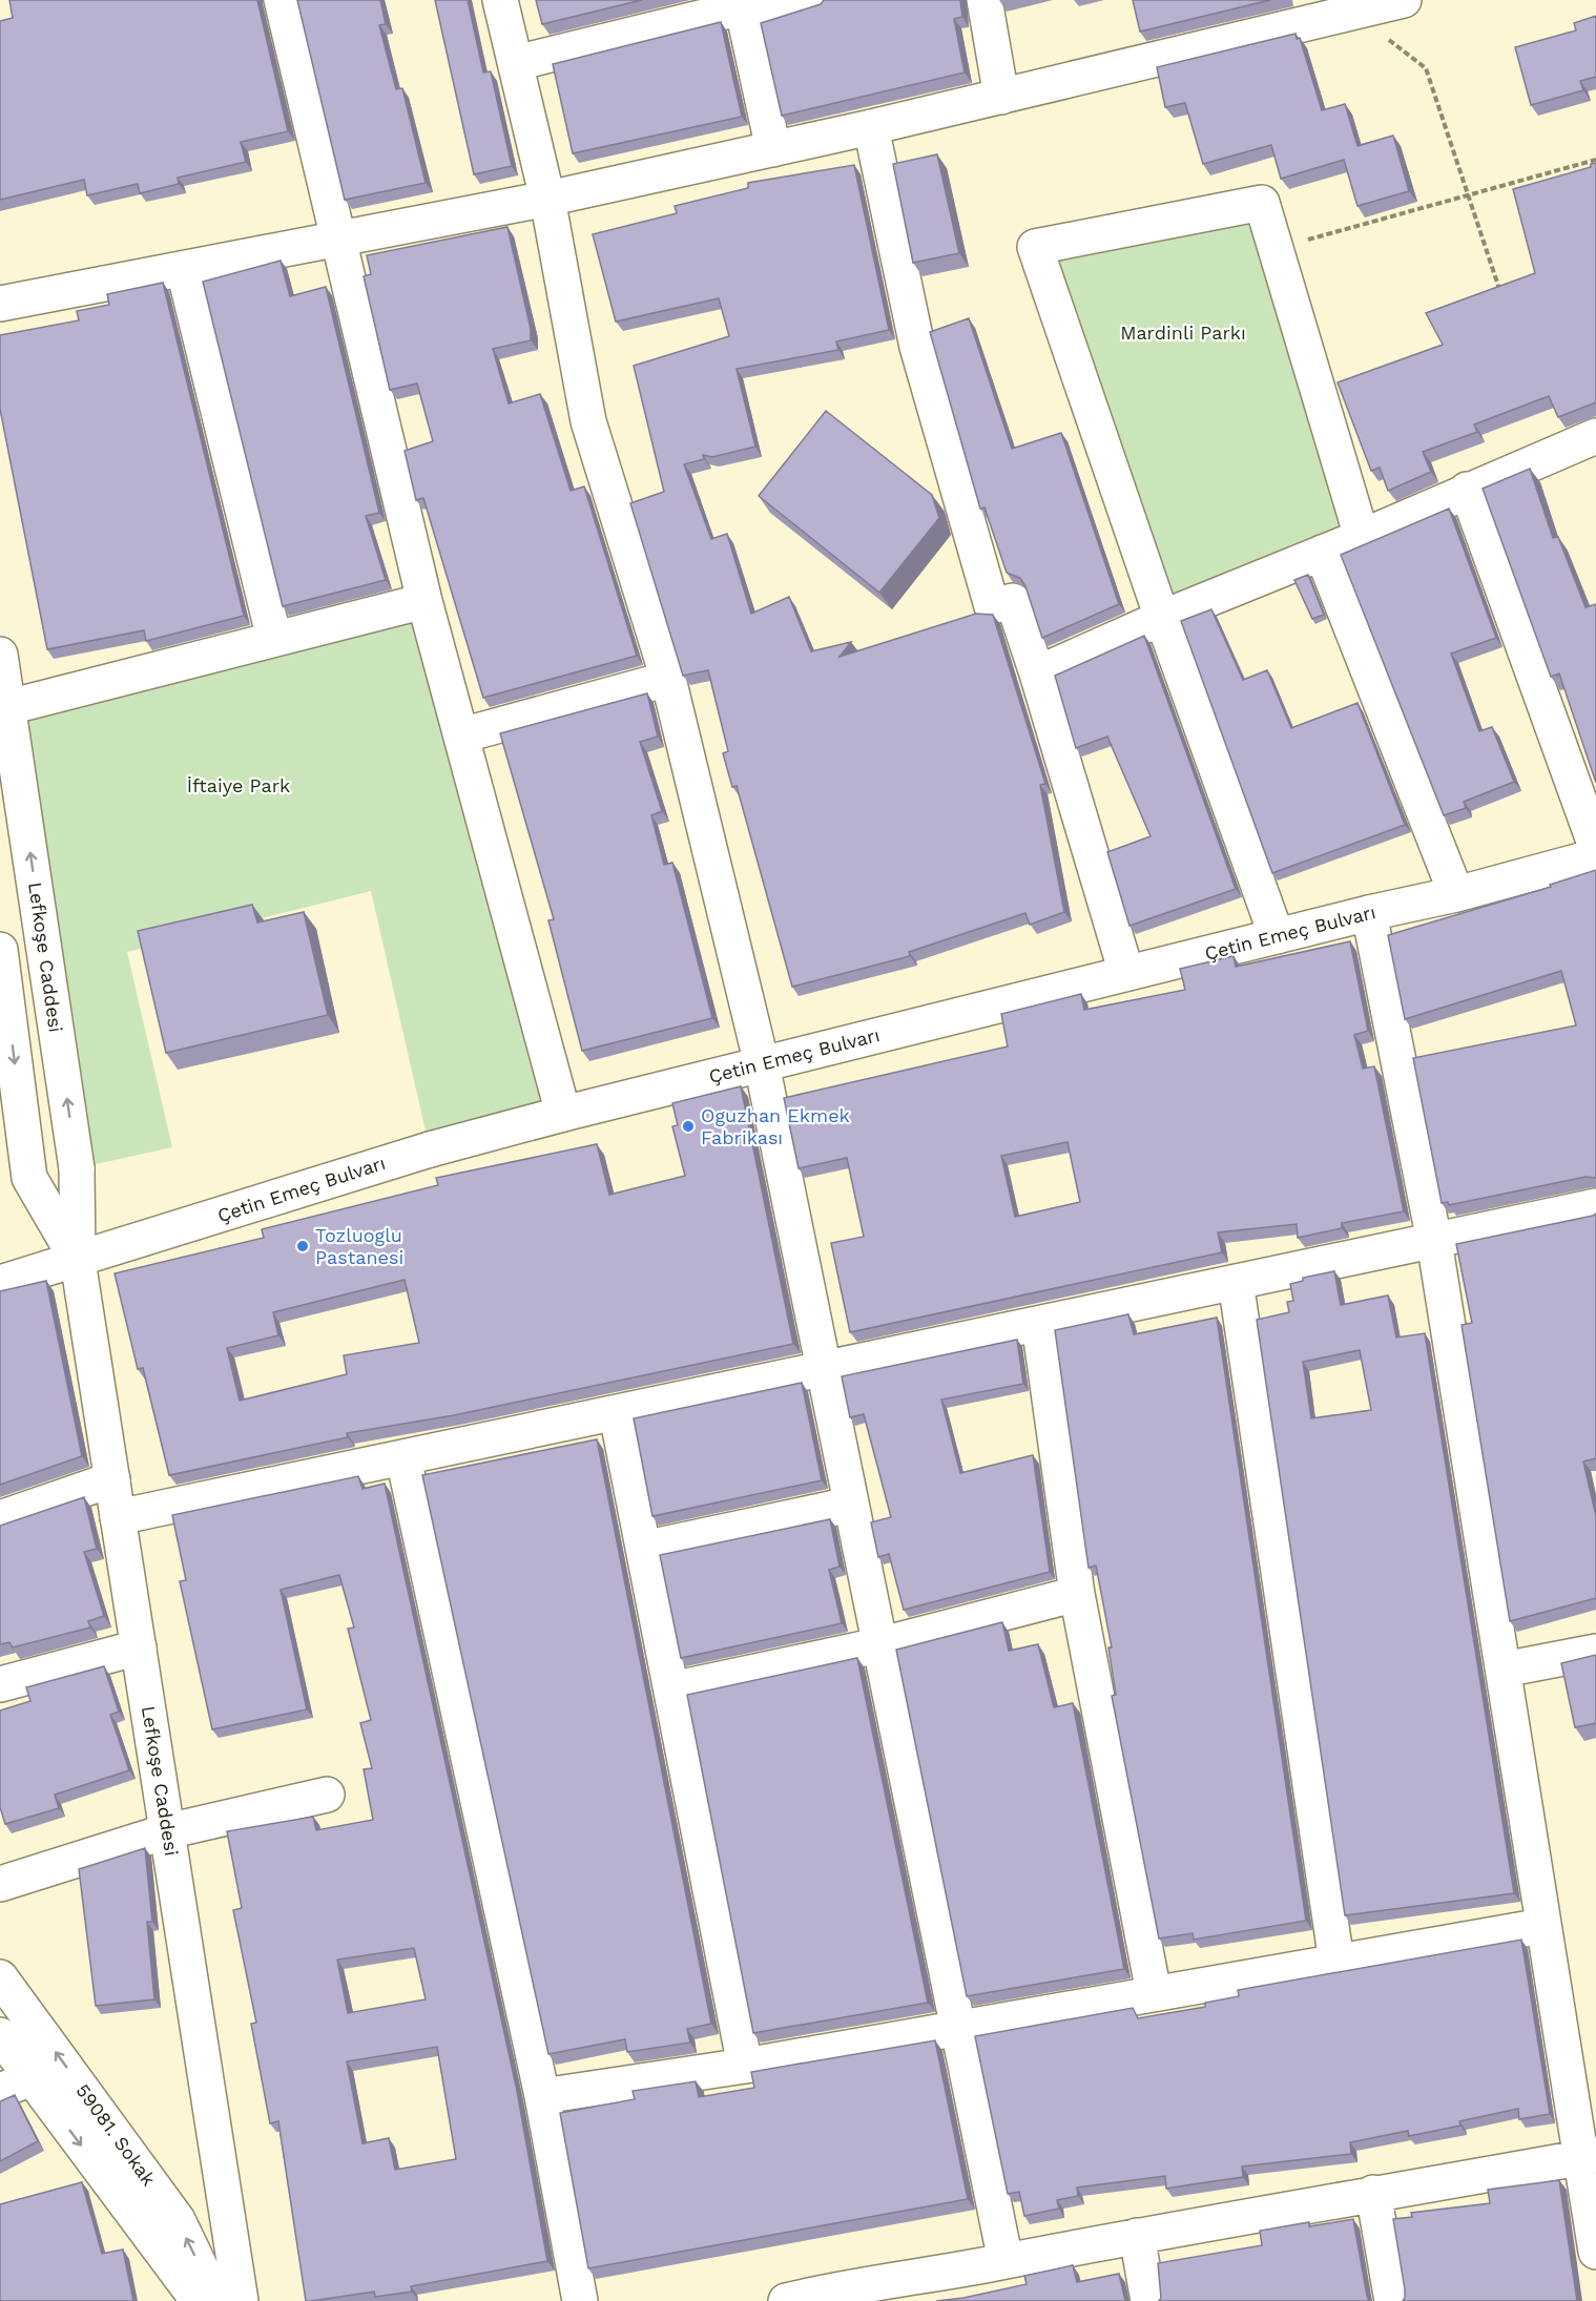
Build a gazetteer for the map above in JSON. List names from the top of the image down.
{
  "streets": {
    "street": ["Çetin Emeç Bulvarı", "Lefkoşe Caddesi", "59081. Sokak"]
  },
  "crossings": [
    ["Çetin Emeç Bulvarı", "Lefkoşe Caddesi"]
  ],
  "parks": ["Mardinli Parkı", "İftaiye Park"],
  "places": ["Oguzhan Ekmek Fabrikası", "Tozluoglu Pastanesi"]
}
